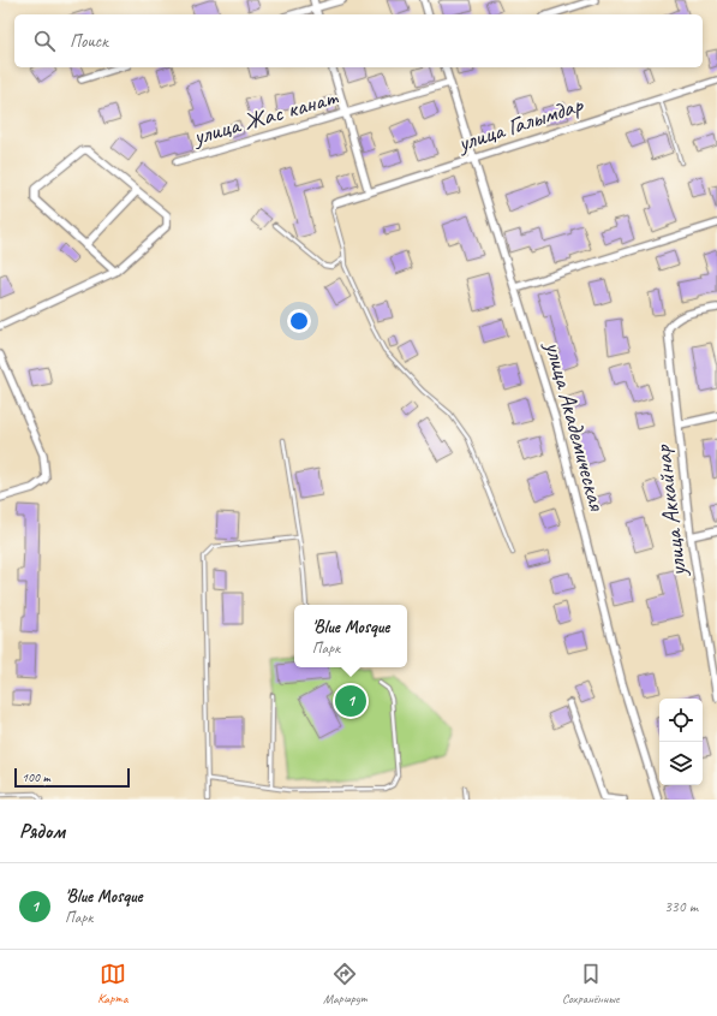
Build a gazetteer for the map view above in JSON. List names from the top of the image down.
{
  "streets": {
    "street": [
      "улица Жас канат",
      "улица Галымдар",
      "улица Академическая",
      "улица Аккайнар"
    ]
  },
  "crossings": [
    ["улица Жас канат", "улица Академическая"],
    ["улица Галымдар", "улица Академическая"]
  ],
  "scale_bar": "100 m",
  "page": {
    "search": "Поиск",
    "popup": ["'Blue Mosque", "Парк"],
    "pins": "1",
    "scale": "100 m",
    "heading": "Рядом",
    "list": [
      {
        "mark": "1",
        "name": "'Blue Mosque",
        "note": "Парк",
        "value": "330 m"
      }
    ],
    "nav": ["Карта", "Маршрут", "Сохранённые"]
  }
}
